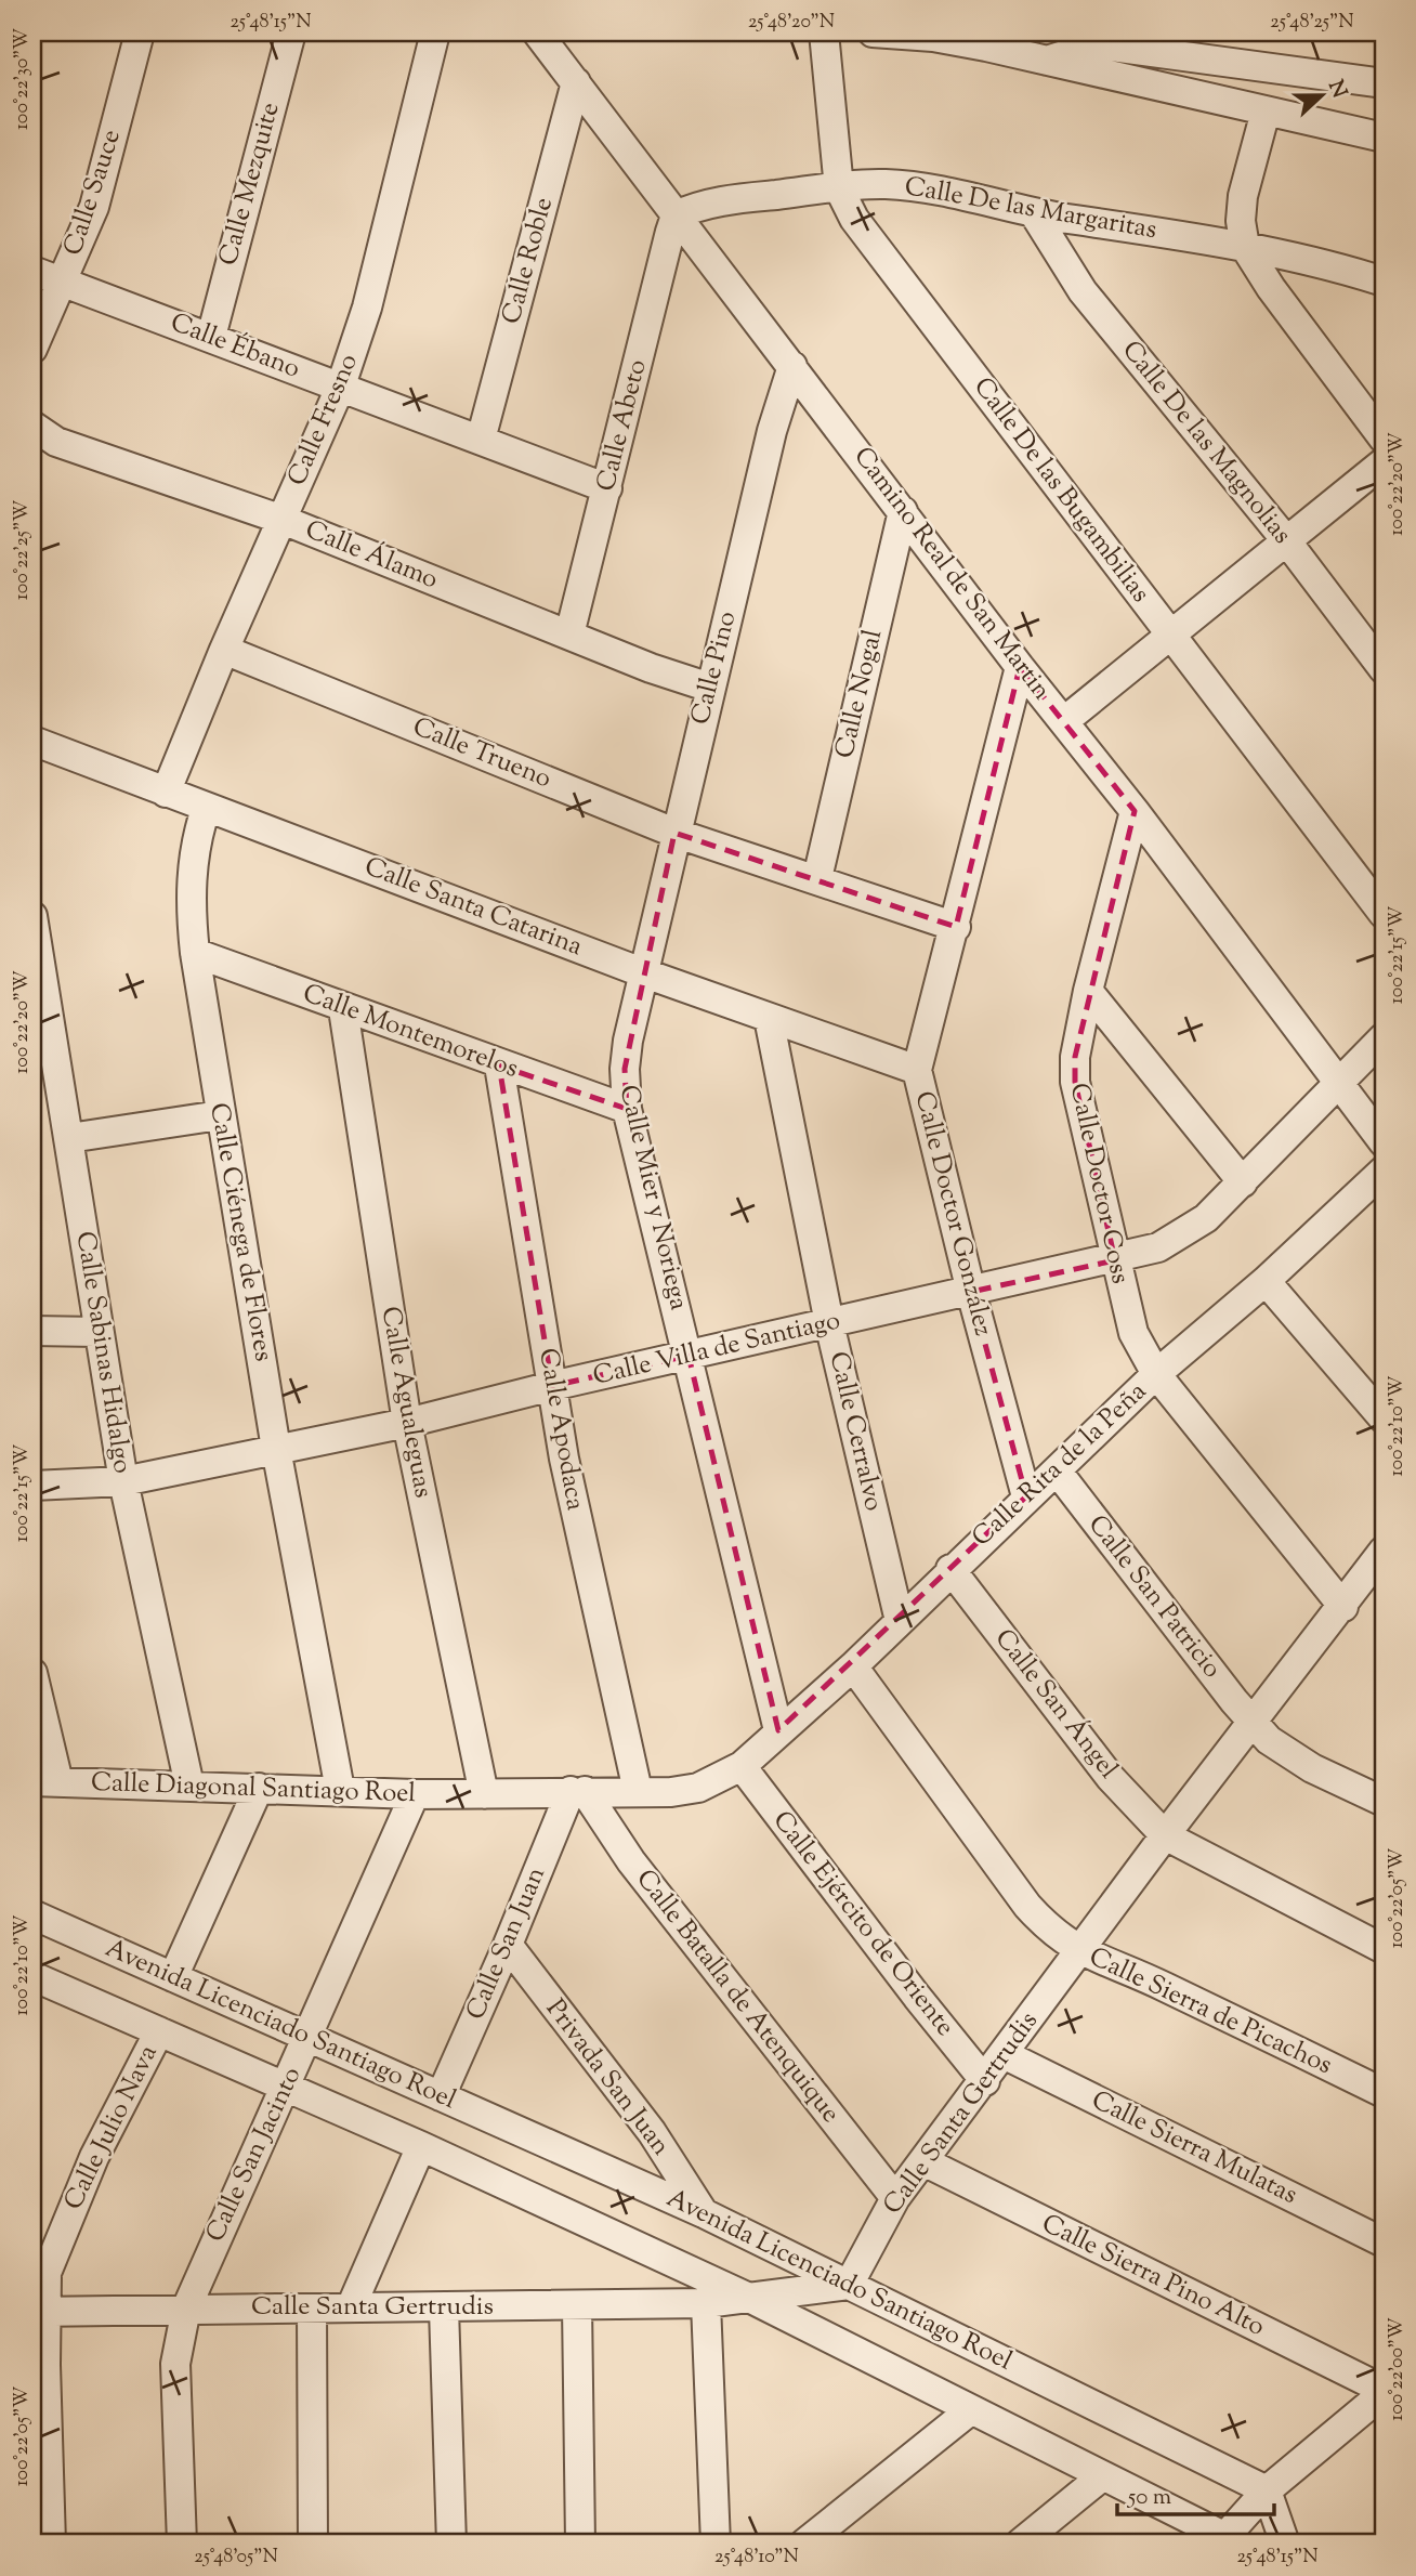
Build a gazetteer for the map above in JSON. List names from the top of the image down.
{
  "streets": {
    "street": [
      "Calle Mezquite",
      "Calle Sauce",
      "Calle De las Margaritas",
      "Calle Roble",
      "Calle Ébano",
      "Calle Fresno",
      "Calle Abeto",
      "Calle De las Magnolias",
      "Calle De las Bugambilias",
      "Calle Álamo",
      "Camino Real de San Martin",
      "Calle Pino",
      "Calle Nogal",
      "Calle Trueno",
      "Calle Santa Catarina",
      "Calle Montemorelos",
      "Calle Doctor Coss",
      "Calle Mier y Noriega",
      "Calle Doctor González",
      "Calle Ciénega de Flores",
      "Calle Villa de Santiago",
      "Calle Sabinas Hidalgo",
      "Calle Agualeguas",
      "Calle Apodaca",
      "Calle Cerralvo",
      "Calle Rita de la Peña",
      "Calle San Patricio",
      "Calle San Ángel",
      "Calle Diagonal Santiago Roel",
      "Calle Ejército de Oriente",
      "Calle San Juan",
      "Calle Batalla de Atenquique",
      "Calle Sierra de Picachos",
      "Avenida Licenciado Santiago Roel",
      "Privada San Juan",
      "Calle Santa Gertrudis",
      "Calle Julio Nava",
      "Calle Sierra Mulatas",
      "Calle San Jacinto",
      "Calle Sierra Pino Alto"
    ]
  },
  "crossings": [
    ["Calle Mezquite", "Calle Ébano"],
    ["Calle Sauce", "Calle Ébano"],
    ["Calle De las Margaritas", "Calle Abeto"],
    ["Calle De las Margaritas", "Calle De las Magnolias"],
    ["Calle De las Margaritas", "Calle De las Bugambilias"],
    ["Calle De las Margaritas", "Camino Real de San Martin"],
    ["Calle Roble", "Calle Ébano"],
    ["Calle Roble", "Camino Real de San Martin"],
    ["Calle Ébano", "Calle Fresno"],
    ["Calle Ébano", "Calle Abeto"],
    ["Calle Fresno", "Calle Álamo"],
    ["Calle Fresno", "Calle Trueno"],
    ["Calle Fresno", "Calle Santa Catarina"],
    ["Calle Abeto", "Calle Álamo"],
    ["Calle Abeto", "Camino Real de San Martin"],
    ["Calle Álamo", "Calle Pino"],
    ["Camino Real de San Martin", "Calle Pino"],
    ["Camino Real de San Martin", "Calle Nogal"],
    ["Camino Real de San Martin", "Calle Doctor Coss"],
    ["Camino Real de San Martin", "Calle Doctor González"],
    ["Camino Real de San Martin", "Calle Villa de Santiago"],
    ["Calle Pino", "Calle Trueno"],
    ["Calle Pino", "Calle Santa Catarina"],
    ["Calle Pino", "Calle Mier y Noriega"],
    ["Calle Nogal", "Calle Trueno"],
    ["Calle Trueno", "Calle Doctor González"],
    ["Calle Santa Catarina", "Calle Mier y Noriega"],
    ["Calle Santa Catarina", "Calle Doctor González"],
    ["Calle Santa Catarina", "Calle Ciénega de Flores"],
    ["Calle Santa Catarina", "Calle Cerralvo"],
    ["Calle Montemorelos", "Calle Mier y Noriega"],
    ["Calle Montemorelos", "Calle Ciénega de Flores"],
    ["Calle Montemorelos", "Calle Agualeguas"],
    ["Calle Montemorelos", "Calle Apodaca"],
    ["Calle Doctor Coss", "Calle Villa de Santiago"],
    ["Calle Doctor Coss", "Calle Rita de la Peña"],
    ["Calle Doctor Coss", "Calle Santa Gertrudis"],
    ["Calle Mier y Noriega", "Calle Villa de Santiago"],
    ["Calle Mier y Noriega", "Calle Rita de la Peña"],
    ["Calle Doctor González", "Calle Villa de Santiago"],
    ["Calle Doctor González", "Calle Rita de la Peña"],
    ["Calle Ciénega de Flores", "Calle Villa de Santiago"],
    ["Calle Ciénega de Flores", "Calle Diagonal Santiago Roel"],
    ["Calle Villa de Santiago", "Calle Sabinas Hidalgo"],
    ["Calle Villa de Santiago", "Calle Agualeguas"],
    ["Calle Villa de Santiago", "Calle Apodaca"],
    ["Calle Villa de Santiago", "Calle Cerralvo"],
    ["Calle Sabinas Hidalgo", "Calle Diagonal Santiago Roel"],
    ["Calle Agualeguas", "Calle Diagonal Santiago Roel"],
    ["Calle Apodaca", "Calle Diagonal Santiago Roel"],
    ["Calle Cerralvo", "Calle Rita de la Peña"],
    ["Calle Rita de la Peña", "Calle San Patricio"],
    ["Calle Rita de la Peña", "Calle San Ángel"],
    ["Calle Rita de la Peña", "Calle Diagonal Santiago Roel"],
    ["Calle Rita de la Peña", "Calle Ejército de Oriente"],
    ["Calle Rita de la Peña", "Calle Sierra de Picachos"],
    ["Calle San Patricio", "Calle Santa Gertrudis"],
    ["Calle San Ángel", "Calle Santa Gertrudis"],
    ["Calle Diagonal Santiago Roel", "Calle Ejército de Oriente"],
    ["Calle Diagonal Santiago Roel", "Calle San Juan"],
    ["Calle Diagonal Santiago Roel", "Calle Batalla de Atenquique"],
    ["Calle Diagonal Santiago Roel", "Calle San Jacinto"],
    ["Calle Ejército de Oriente", "Calle Santa Gertrudis"],
    ["Calle San Juan", "Calle Batalla de Atenquique"],
    ["Calle San Juan", "Avenida Licenciado Santiago Roel"],
    ["Calle San Juan", "Privada San Juan"],
    ["Calle Batalla de Atenquique", "Calle Santa Gertrudis"],
    ["Calle Sierra de Picachos", "Calle Santa Gertrudis"],
    ["Avenida Licenciado Santiago Roel", "Privada San Juan"],
    ["Avenida Licenciado Santiago Roel", "Calle Santa Gertrudis"],
    ["Avenida Licenciado Santiago Roel", "Calle Julio Nava"],
    ["Avenida Licenciado Santiago Roel", "Calle San Jacinto"],
    ["Calle Santa Gertrudis", "Calle Julio Nava"],
    ["Calle Santa Gertrudis", "Calle Sierra Mulatas"],
    ["Calle Santa Gertrudis", "Calle San Jacinto"],
    ["Calle Santa Gertrudis", "Calle Sierra Pino Alto"]
  ],
  "scale_bar": "50 m",
  "north": "right",
  "coordinates": [
    "25°48'15\"N",
    "25°48'20\"N",
    "25°48'25\"N",
    "100°22'30\"W",
    "100°22'20\"W",
    "100°22'25\"W",
    "100°22'15\"W",
    "100°22'10\"W",
    "100°22'05\"W",
    "100°22'00\"W",
    "25°48'05\"N",
    "25°48'10\"N"
  ]
}
